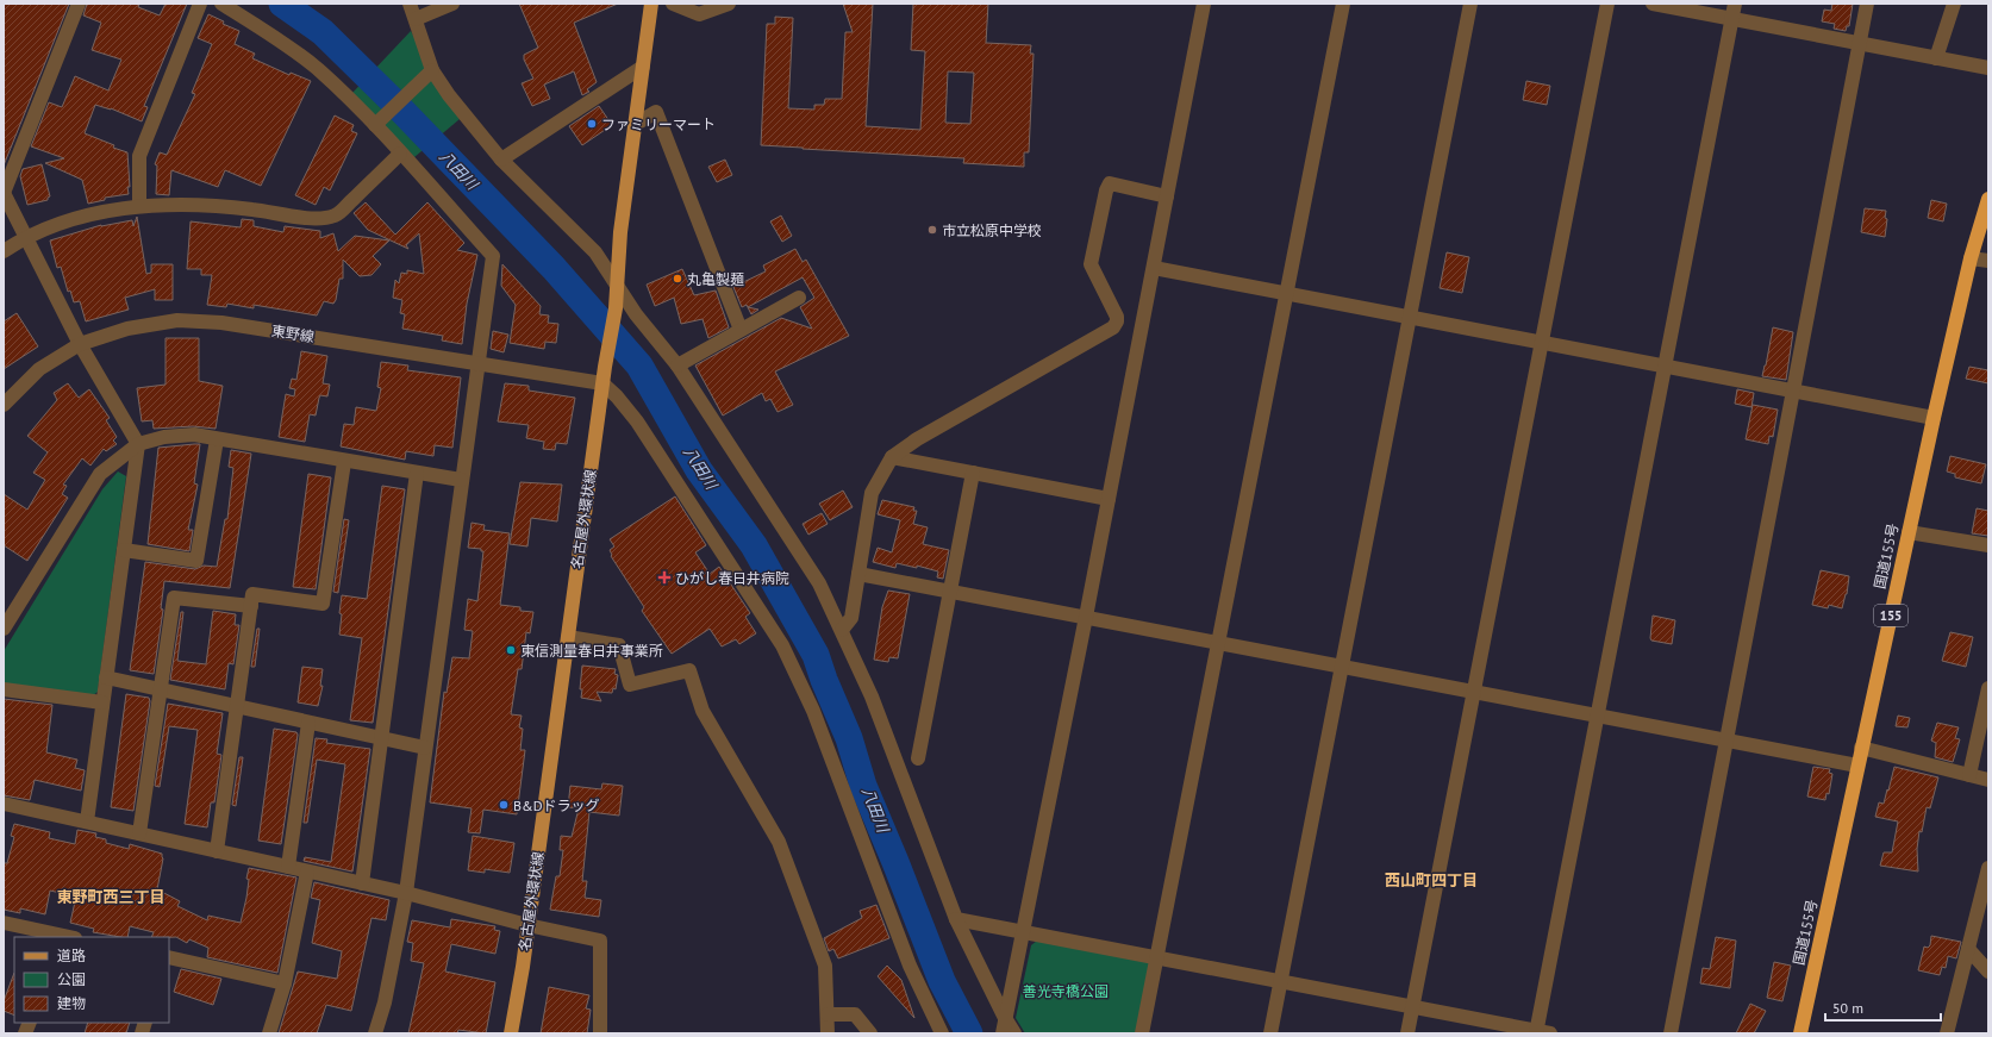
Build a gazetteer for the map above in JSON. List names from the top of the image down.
{
  "streets": {
    "highway": ["国道155号", "155"],
    "main road": ["名古屋外環状線"],
    "street": ["東野線"]
  },
  "crossings": [
    ["東野線", "名古屋外環状線"]
  ],
  "districts": ["西山町四丁目", "東野町西三丁目"],
  "water": ["八田川"],
  "parks": ["善光寺橋公園"],
  "places": {
    "other": [
      "ファミリーマート",
      "市立松原中学校",
      "丸亀製麺",
      "東信測量春日井事業所",
      "B&Dドラッグ"
    ],
    "health": ["ひがし春日井病院"]
  },
  "legend": ["道路", "公園", "建物"],
  "scale_bar": "50 m"
}
